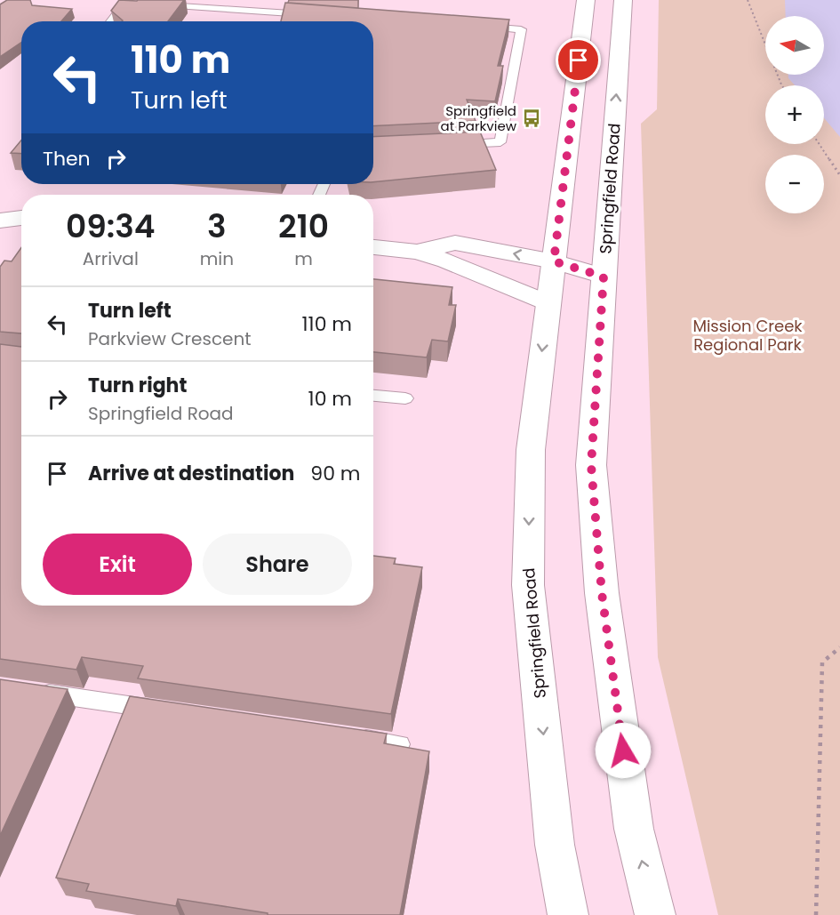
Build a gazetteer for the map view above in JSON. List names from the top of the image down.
{
  "streets": {
    "main road": ["Springfield Road"]
  },
  "parks": ["Mission Creek Regional Park"],
  "places": {
    "bus stop": ["Springfield at Parkview"]
  },
  "north": "left",
  "page": {
    "map_buttons": ["+", "−"],
    "turn": ["110 m", "Turn left"],
    "then": "Then",
    "eta": [
      "09:34",
      "Arrival",
      "3",
      "min",
      "210",
      "m"
    ],
    "list": [
      {
        "name": "Turn left",
        "note": "Parkview Crescent",
        "value": "110 m"
      },
      {
        "name": "Turn right",
        "note": "Springfield Road",
        "value": "10 m"
      },
      {
        "name": "Arrive at destination",
        "value": "90 m"
      }
    ],
    "buttons": ["Exit", "Share"]
  }
}
